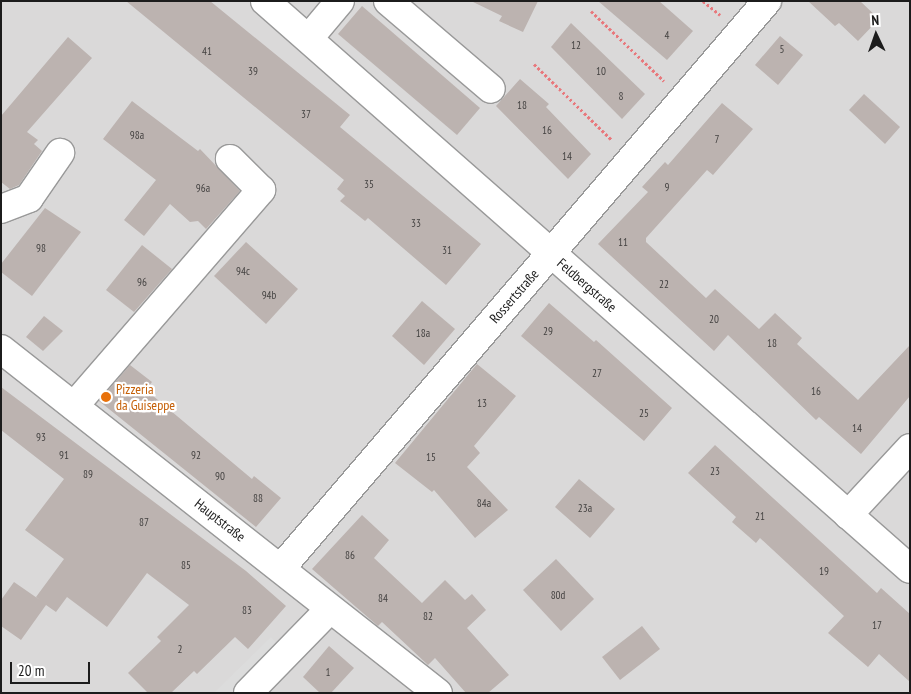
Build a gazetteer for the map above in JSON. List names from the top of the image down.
{
  "streets": {
    "street": ["Feldbergstraße", "Rossertstraße", "Hauptstraße"]
  },
  "crossings": [
    ["Feldbergstraße", "Rossertstraße"],
    ["Rossertstraße", "Hauptstraße"]
  ],
  "places": ["Pizzeria da Guiseppe"],
  "house_numbers": [
    "4",
    "12",
    "5",
    "41",
    "39",
    "10",
    "8",
    "18",
    "37",
    "16",
    "98a",
    "7",
    "14",
    "35",
    "9",
    "96a",
    "33",
    "11",
    "98",
    "31",
    "94c",
    "96",
    "22",
    "94b",
    "20",
    "29",
    "18a",
    "18",
    "27",
    "16",
    "13",
    "25",
    "14",
    "93",
    "91",
    "92",
    "15",
    "23",
    "89",
    "90",
    "88",
    "84a",
    "23a",
    "21",
    "87",
    "86",
    "85",
    "19",
    "80d",
    "84",
    "83",
    "82",
    "17",
    "2",
    "1"
  ],
  "scale_bar": "20 m",
  "north": "top"
}
